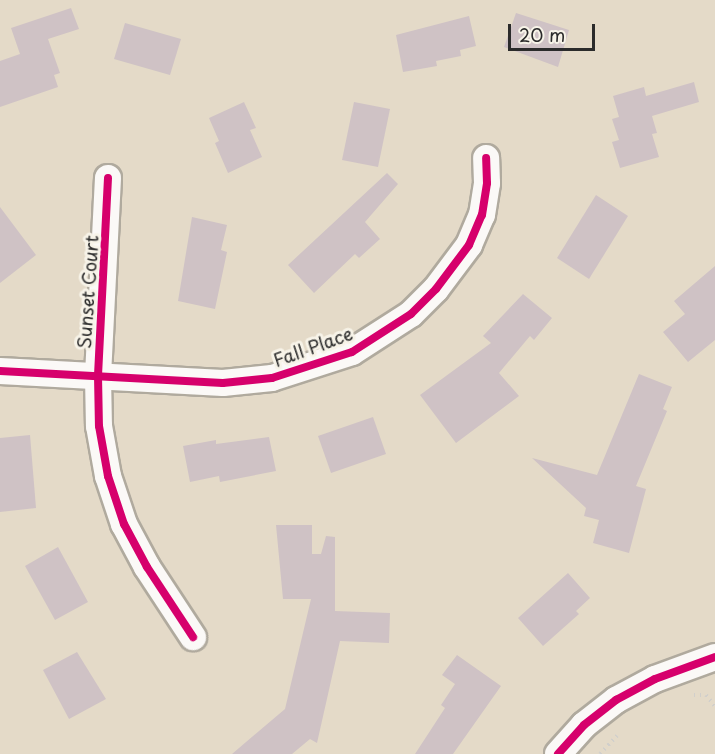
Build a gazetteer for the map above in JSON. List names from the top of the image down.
{
  "streets": {
    "street": ["Sunset Court", "Fall Place"]
  },
  "crossings": [
    ["Sunset Court", "Fall Place"]
  ],
  "scale_bar": "20 m"
}
